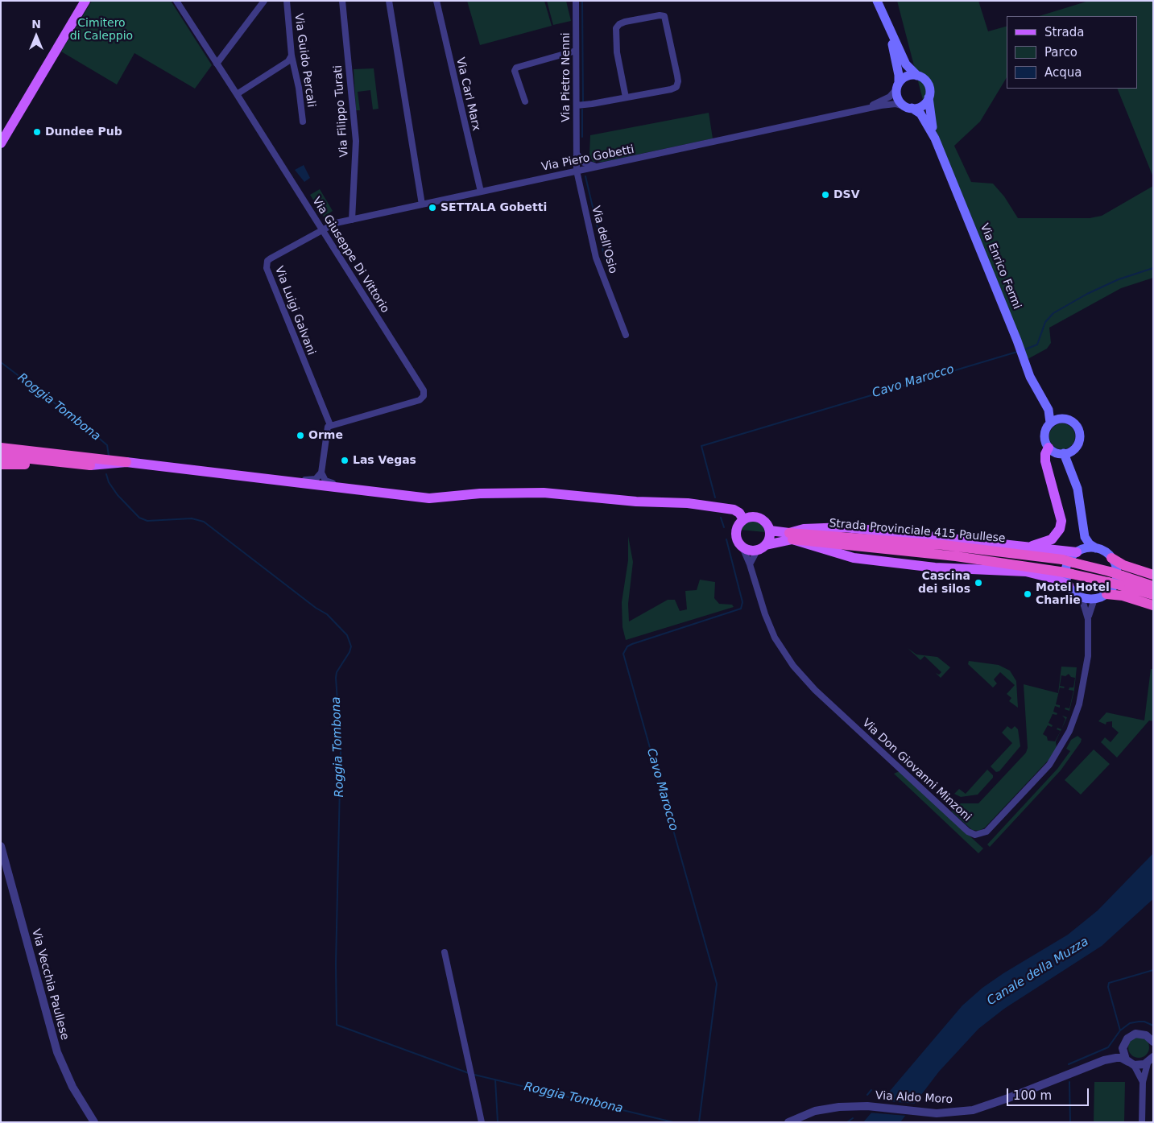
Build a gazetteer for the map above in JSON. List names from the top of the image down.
{
  "streets": {
    "highway": ["Strada Provinciale 415 Paullese"],
    "main road": ["Via Enrico Fermi"],
    "street": [
      "Via Guido Percali",
      "Via Pietro Nenni",
      "Via Carl Marx",
      "Via Filippo Turati",
      "Via Piero Gobetti",
      "Via dell'Osio",
      "Via Giuseppe Di Vittorio",
      "Via Luigi Galvani",
      "Via Don Giovanni Minzoni",
      "Via Vecchia Paullese",
      "Via Aldo Moro"
    ]
  },
  "crossings": [
    ["Via Pietro Nenni", "Via Piero Gobetti"],
    ["Via Pietro Nenni", "Via dell'Osio"],
    ["Via Carl Marx", "Via Piero Gobetti"],
    ["Via Filippo Turati", "Via Piero Gobetti"],
    ["Via Piero Gobetti", "Via dell'Osio"],
    ["Via Piero Gobetti", "Via Giuseppe Di Vittorio"],
    ["Via Piero Gobetti", "Via Luigi Galvani"],
    ["Via Giuseppe Di Vittorio", "Via Luigi Galvani"],
    ["Strada Provinciale 415 Paullese", "Via Don Giovanni Minzoni"]
  ],
  "water": ["Cavo Marocco", "Roggia Tombona", "Canale della Muzza"],
  "parks": ["Cimitero di Caleppio"],
  "places": [
    "Dundee Pub",
    "DSV",
    "SETTALA Gobetti",
    "Orme",
    "Las Vegas",
    "Cascina dei silos",
    "Motel Hotel Charlie"
  ],
  "legend": ["Strada", "Parco", "Acqua"],
  "scale_bar": "100 m",
  "north": "top"
}
